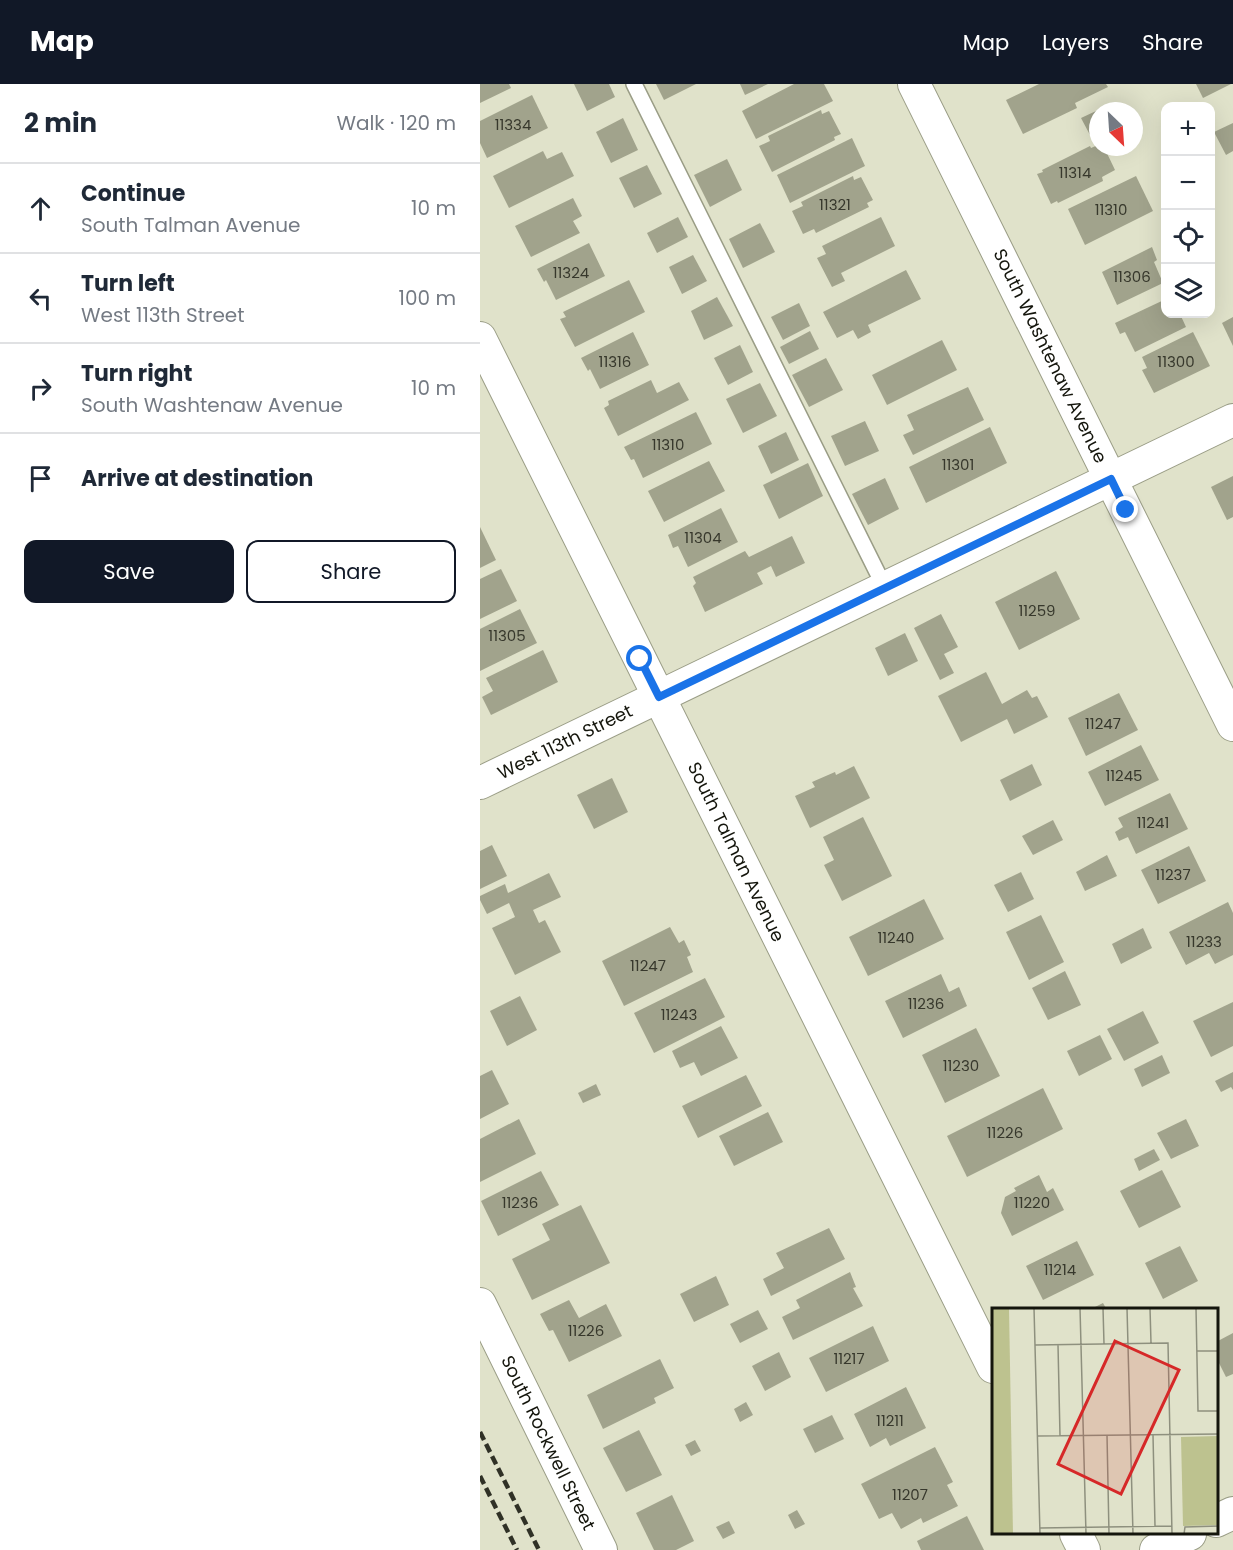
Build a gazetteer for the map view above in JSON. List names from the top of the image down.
{
  "streets": {
    "street": [
      "South Washtenaw Avenue",
      "West 113th Street",
      "South Talman Avenue",
      "South Rockwell Street"
    ]
  },
  "crossings": [
    ["South Washtenaw Avenue", "West 113th Street"],
    ["West 113th Street", "South Talman Avenue"]
  ],
  "house_numbers": [
    "11334",
    "11314",
    "11321",
    "11310",
    "11324",
    "11306",
    "11316",
    "11300",
    "11310",
    "11301",
    "11304",
    "11259",
    "11305",
    "11247",
    "11245",
    "11241",
    "11237",
    "11240",
    "11233",
    "11247",
    "11236",
    "11243",
    "11230",
    "11226",
    "11236",
    "11220",
    "11214",
    "11226",
    "11217",
    "11211",
    "11207"
  ],
  "north": "bottom right",
  "page": {
    "header": "Map",
    "nav": ["Map", "Layers", "Share"],
    "heading": ["2 min", "Walk · 120 m"],
    "map_buttons": ["+", "−"],
    "list": [
      ["Continue", "South Talman Avenue", "10 m"],
      ["Turn left", "West 113th Street", "100 m"],
      ["Turn right", "South Washtenaw Avenue", "10 m"],
      "Arrive at destination"
    ],
    "buttons": ["Save", "Share"]
  }
}
